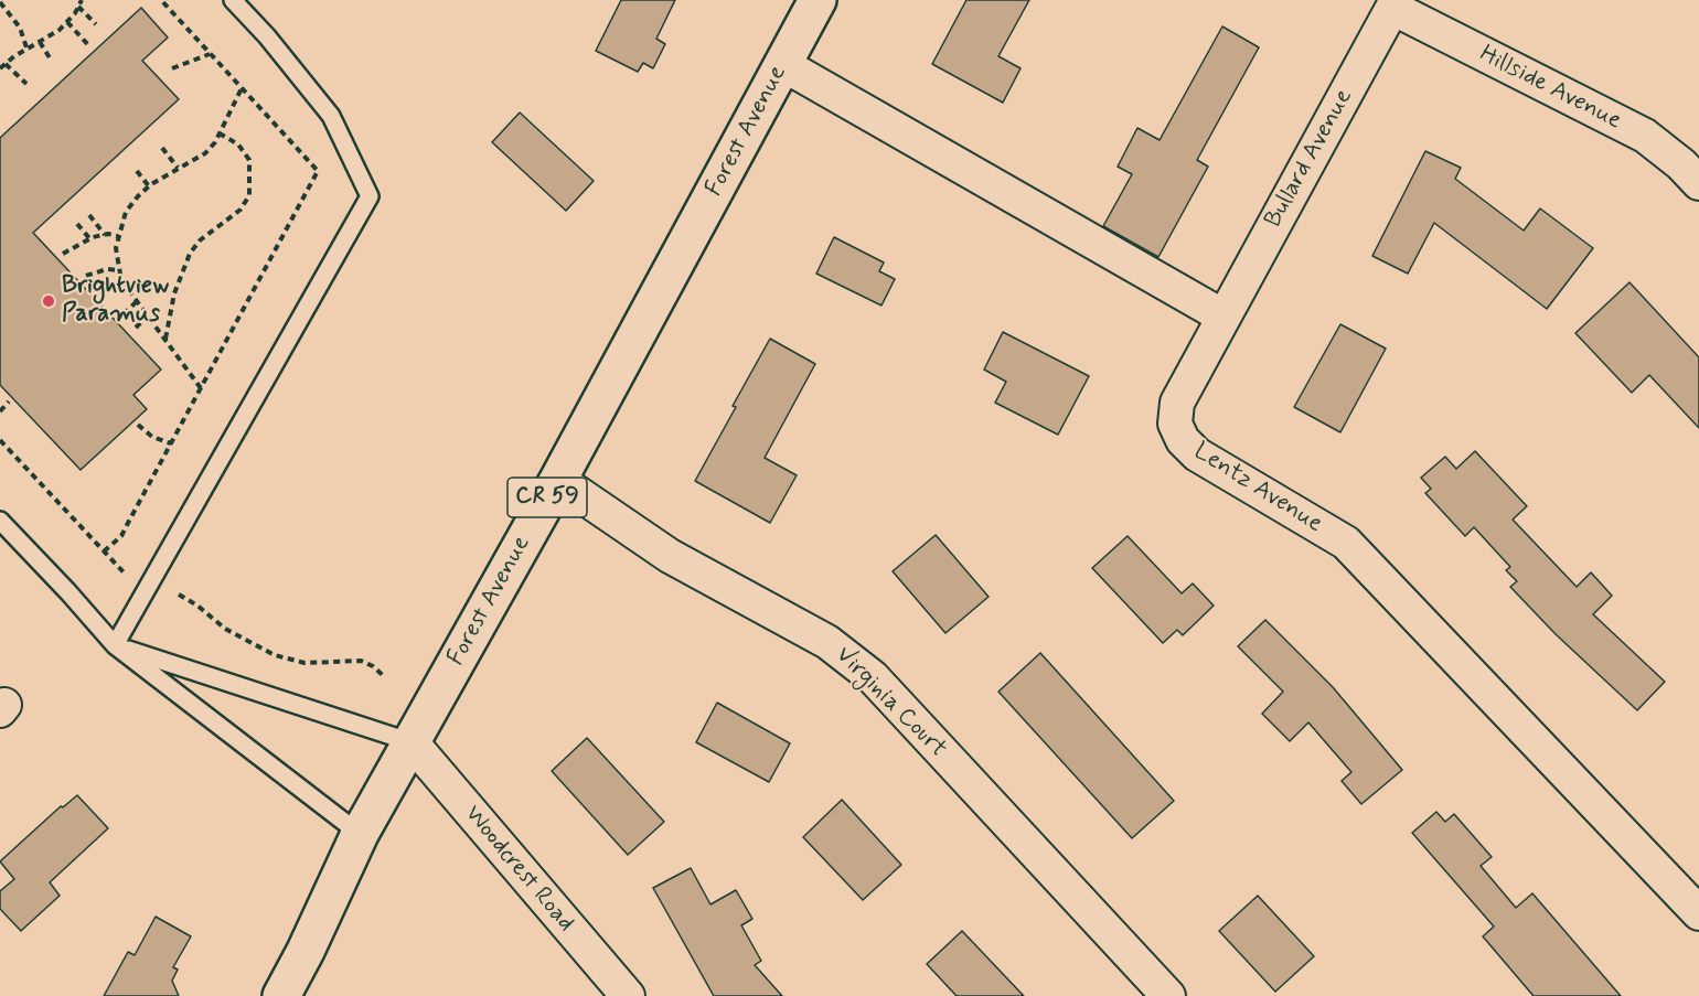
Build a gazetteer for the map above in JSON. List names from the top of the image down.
{
  "streets": {
    "main road": ["Forest Avenue", "CR 59"],
    "street": [
      "Hillside Avenue",
      "Bullard Avenue",
      "Lentz Avenue",
      "Virginia Court",
      "Woodcrest Road"
    ]
  },
  "crossings": [
    ["Hillside Avenue", "Bullard Avenue"],
    ["Forest Avenue", "Virginia Court"],
    ["Forest Avenue", "Woodcrest Road"],
    ["Bullard Avenue", "Lentz Avenue"]
  ],
  "places": ["Brightview Paramus"]
}
